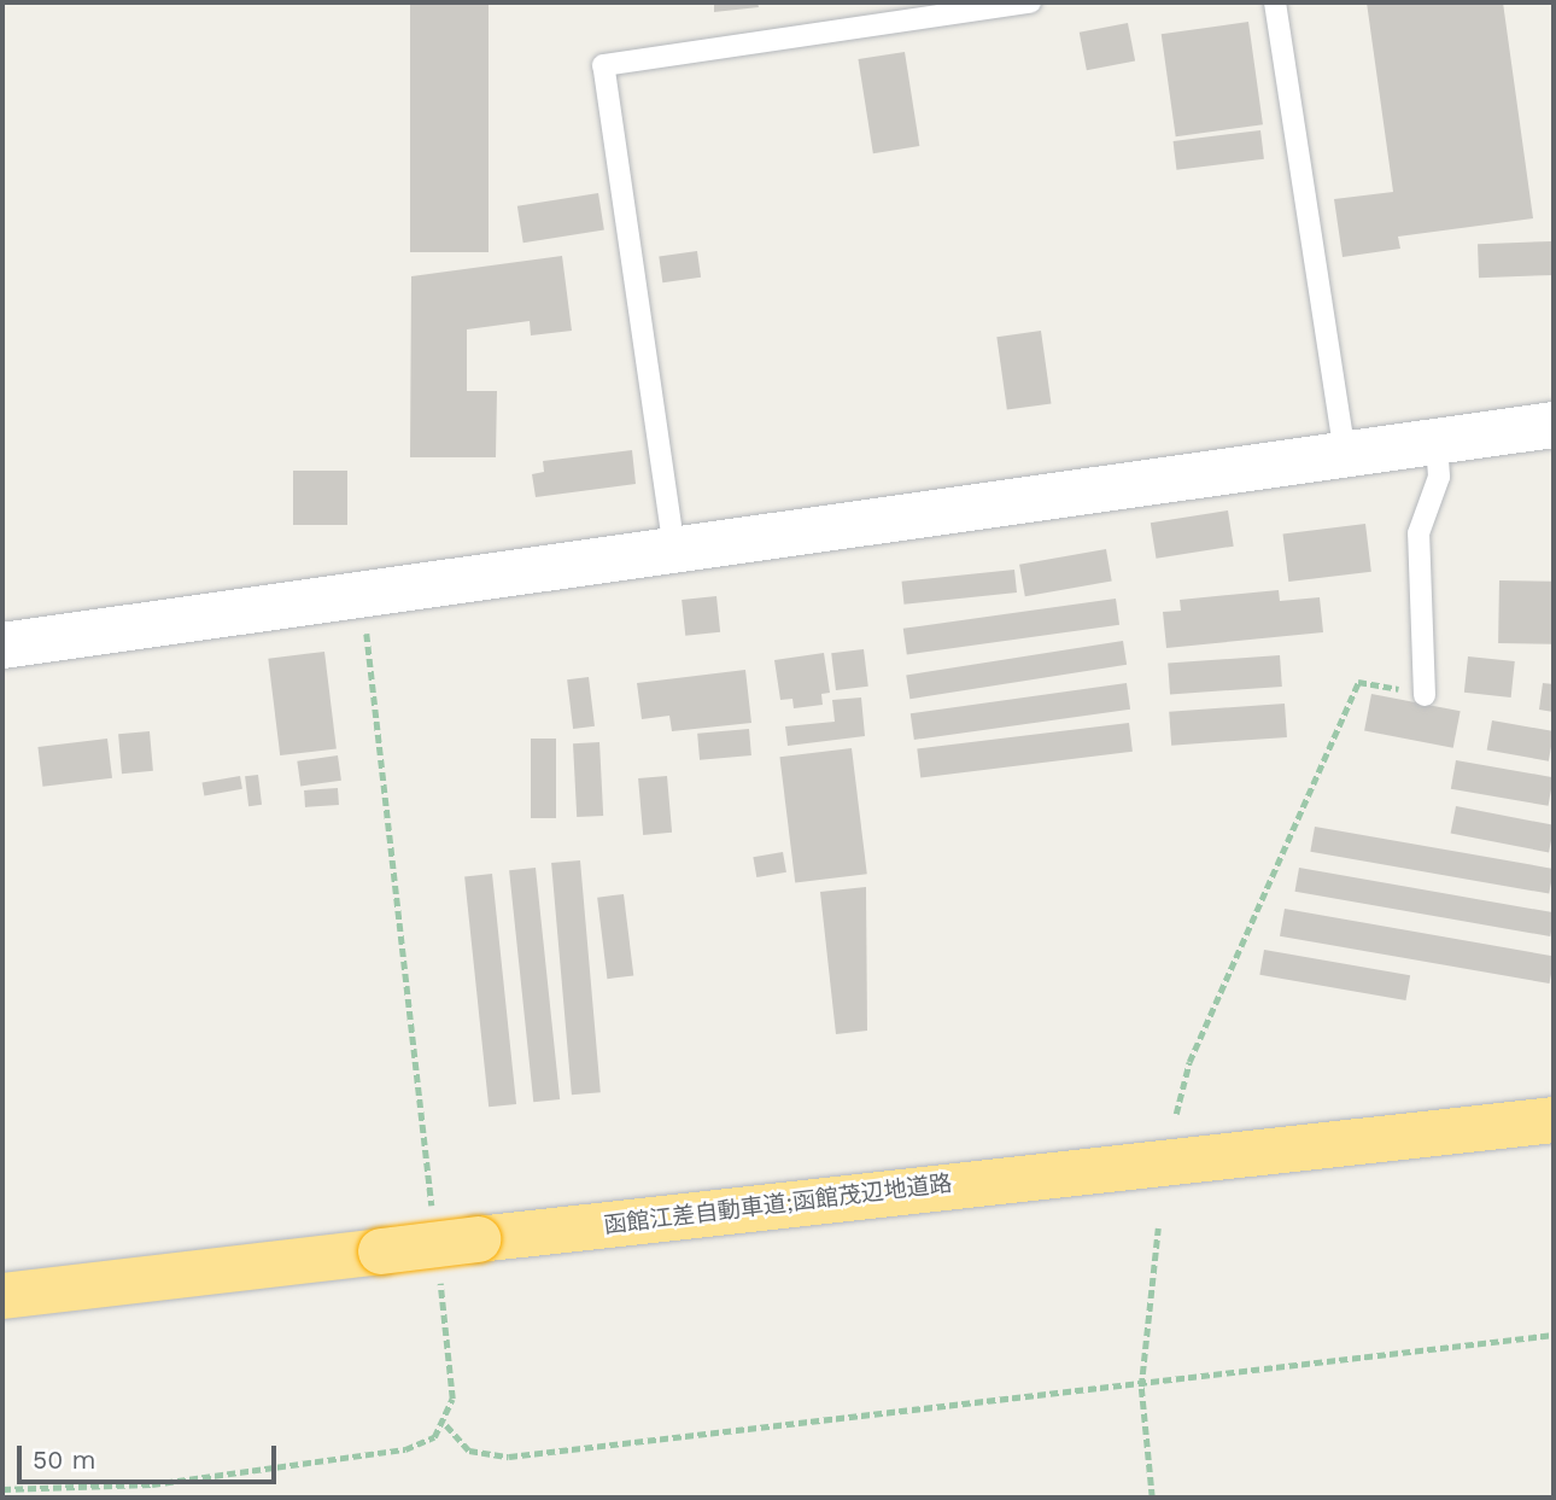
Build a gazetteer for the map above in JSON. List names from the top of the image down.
{
  "streets": {
    "highway": ["函館江差自動車道;函館茂辺地道路"]
  },
  "scale_bar": "50 m"
}
